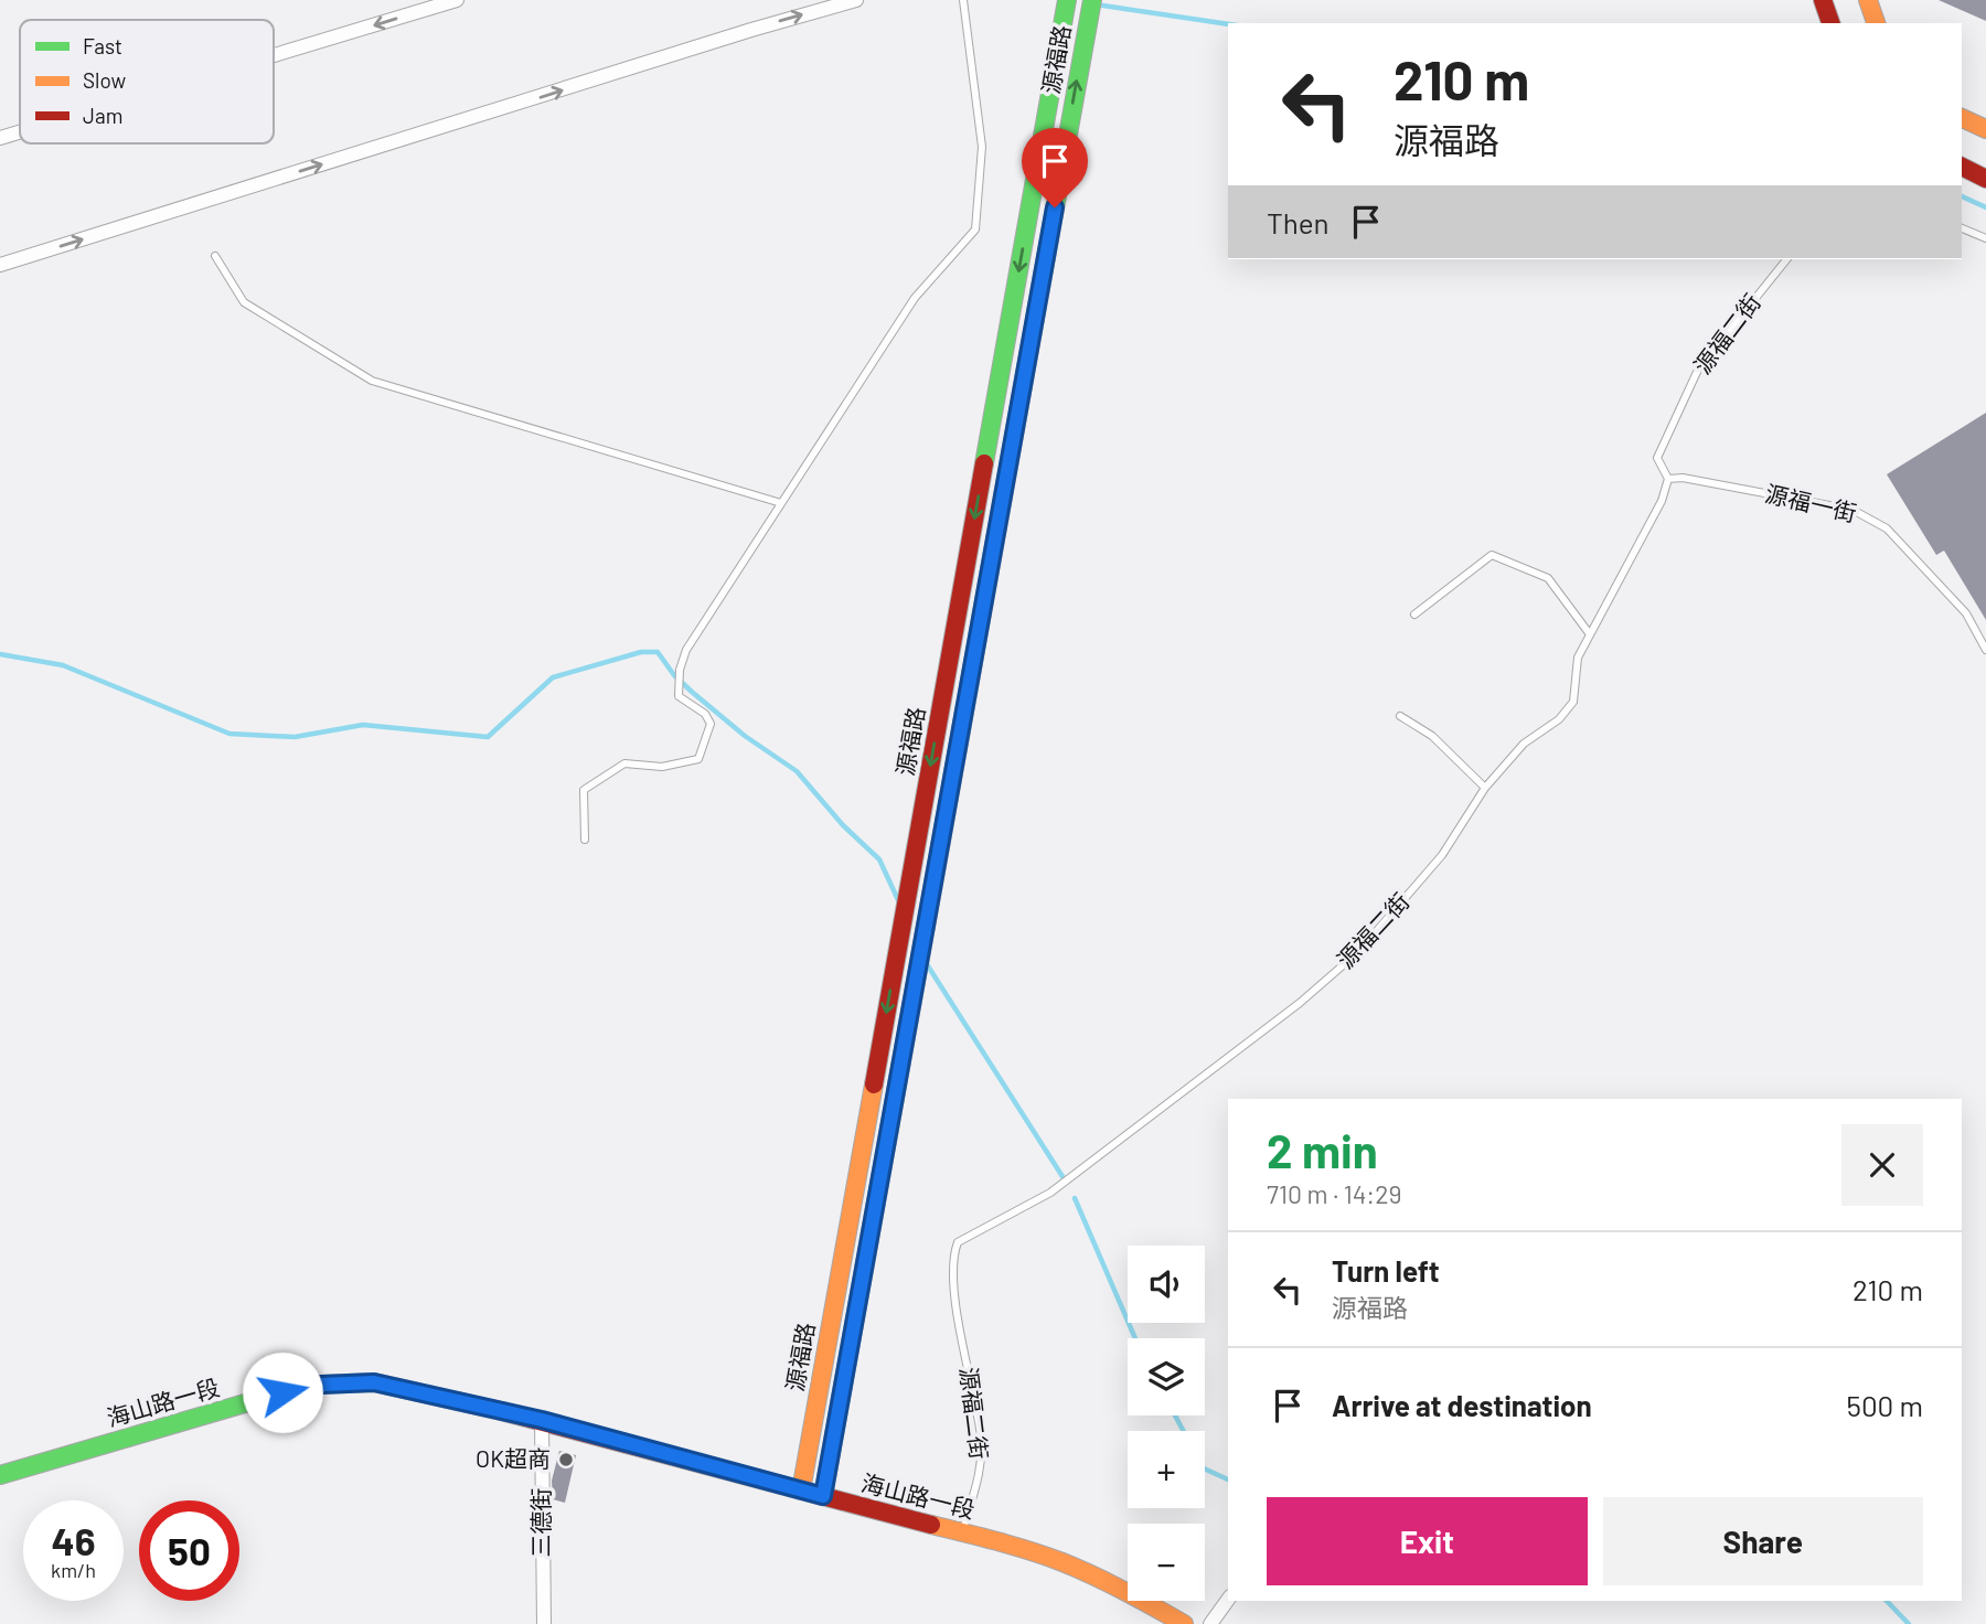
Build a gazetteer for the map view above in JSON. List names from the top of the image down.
{
  "streets": {
    "street": ["源福路", "海山路一段", "三德街"],
    "lane": ["源福二街", "源福一街"]
  },
  "crossings": [
    ["源福路", "海山路一段"],
    ["源福二街", "源福一街"],
    ["源福二街", "海山路一段"],
    ["海山路一段", "三德街"]
  ],
  "places": ["OK超商"],
  "legend": ["Fast", "Slow", "Jam"],
  "page": {
    "turn": ["210 m", "源福路"],
    "then": "Then",
    "heading": ["2 min", "710 m · 14:29"],
    "list": [
      {
        "name": "Turn left",
        "note": "源福路",
        "value": "210 m"
      },
      {
        "name": "Arrive at destination",
        "value": "500 m"
      }
    ],
    "map_buttons": ["+", "−"],
    "buttons": ["Exit", "Share"],
    "speed": "46 km/h",
    "limit": "50"
  }
}
